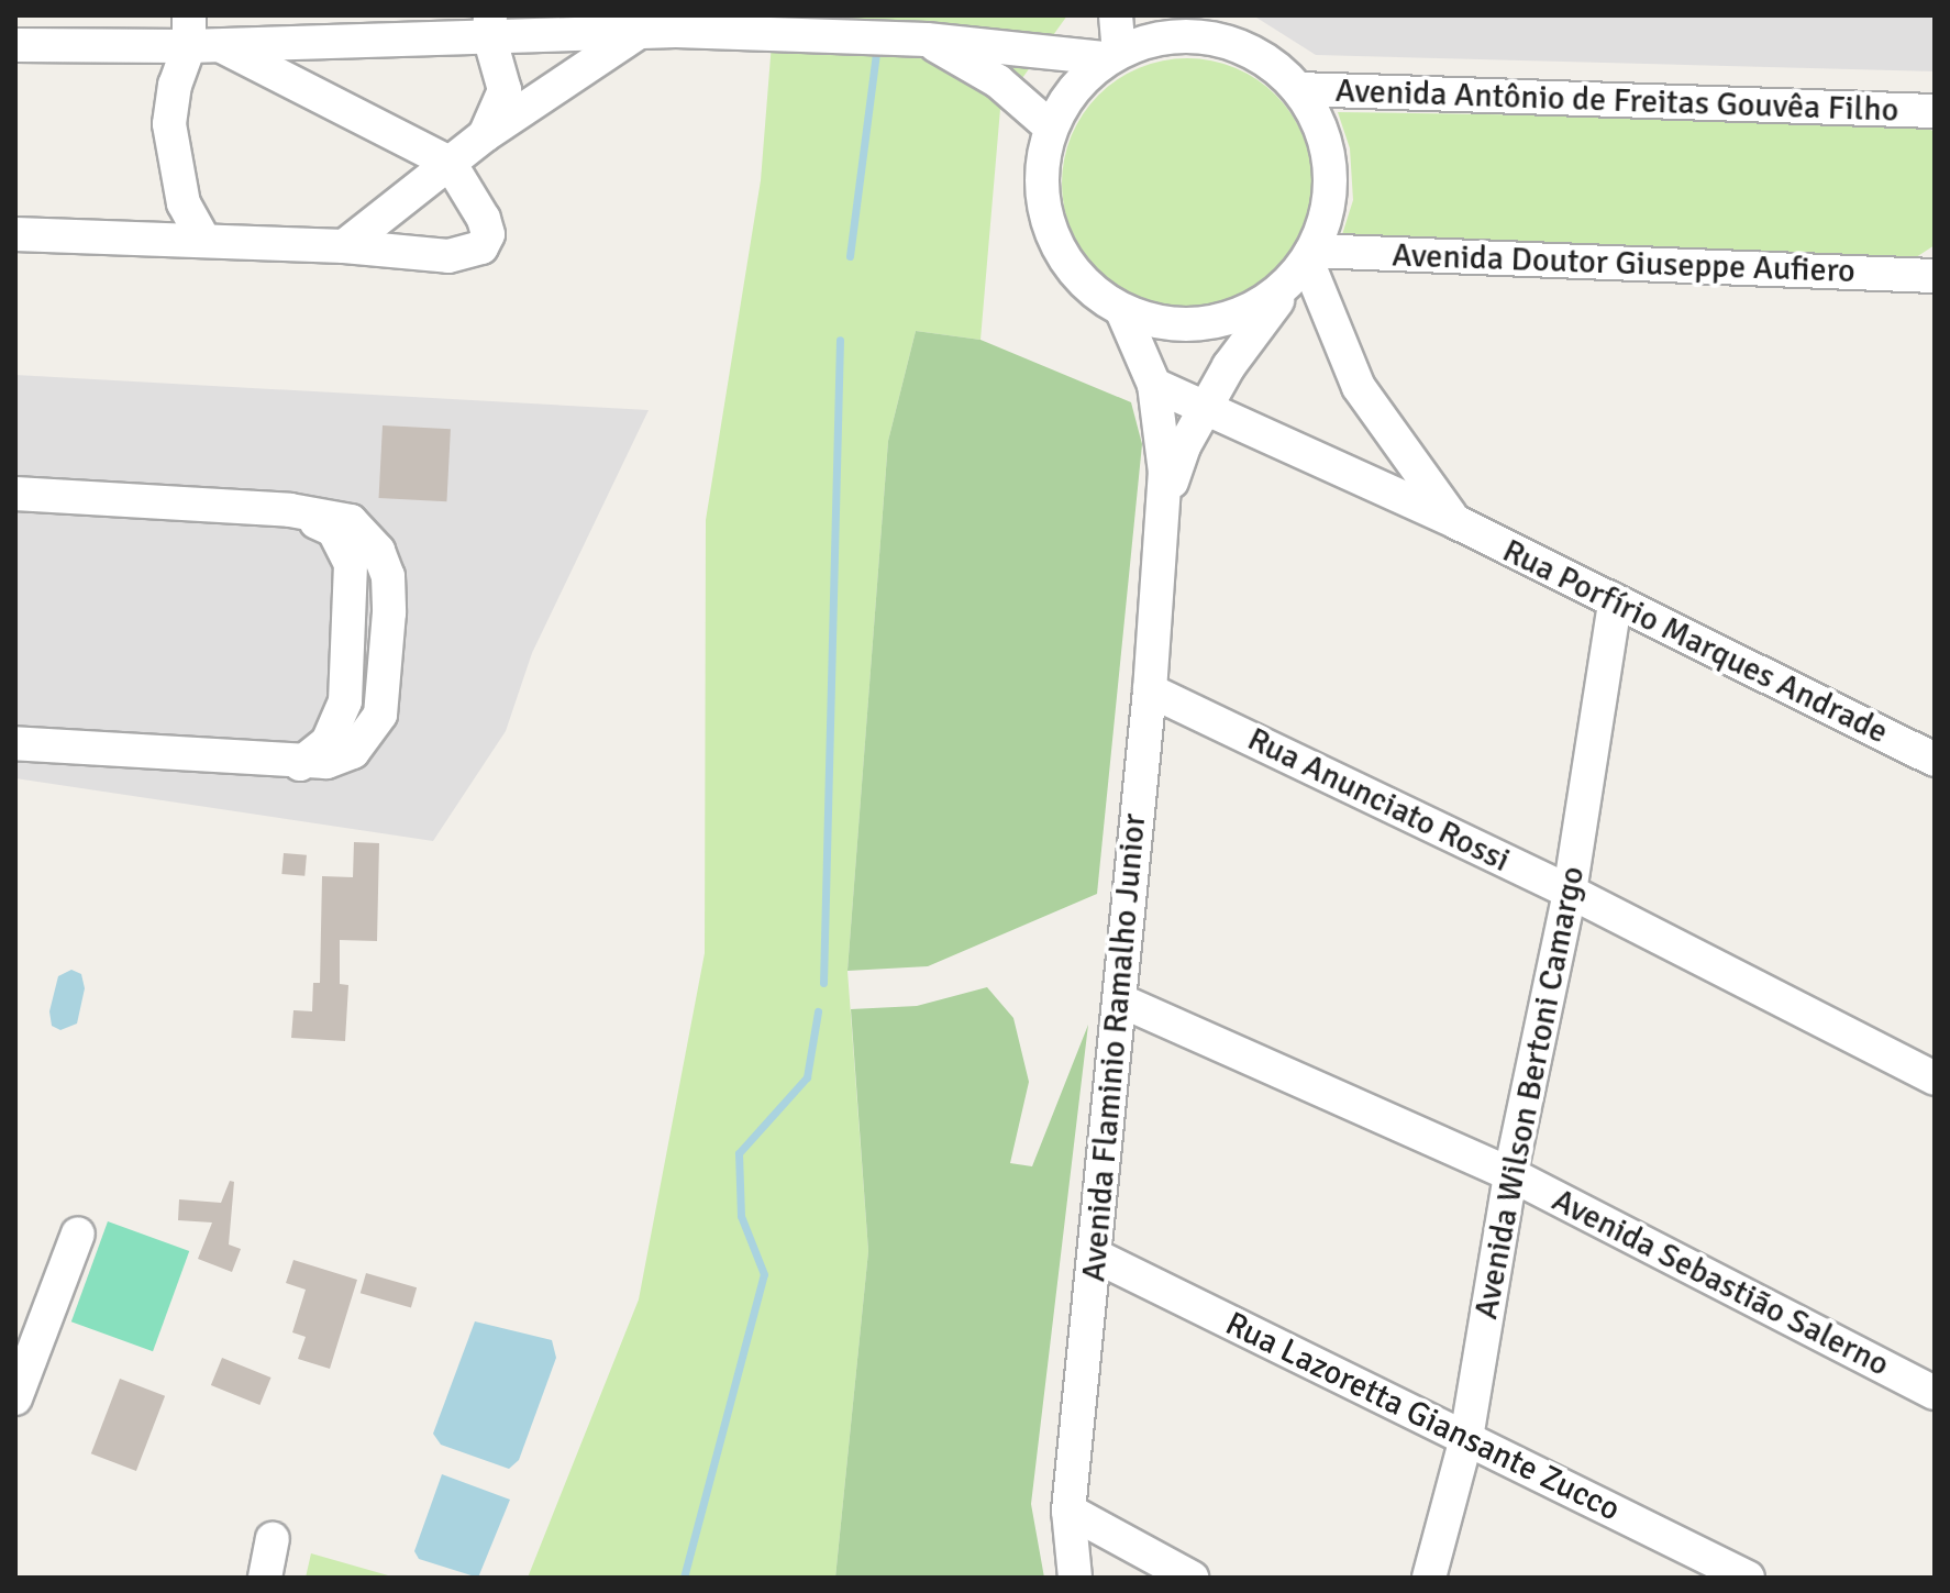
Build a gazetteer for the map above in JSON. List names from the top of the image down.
{
  "streets": {
    "street": [
      "Avenida Antônio de Freitas Gouvêa Filho",
      "Avenida Doutor Giuseppe Aufiero",
      "Rua Porfírio Marques Andrade",
      "Rua Anunciato Rossi",
      "Avenida Flaminio Ramalho Junior",
      "Avenida Wilson Bertoni Camargo",
      "Avenida Sebastião Salerno",
      "Rua Lazoretta Giansante Zucco"
    ]
  },
  "crossings": [
    ["Avenida Antônio de Freitas Gouvêa Filho", "Avenida Doutor Giuseppe Aufiero"],
    ["Avenida Antônio de Freitas Gouvêa Filho", "Rua Porfírio Marques Andrade"],
    ["Avenida Antônio de Freitas Gouvêa Filho", "Avenida Flaminio Ramalho Junior"],
    ["Avenida Doutor Giuseppe Aufiero", "Rua Porfírio Marques Andrade"],
    ["Avenida Doutor Giuseppe Aufiero", "Avenida Flaminio Ramalho Junior"],
    ["Rua Porfírio Marques Andrade", "Avenida Flaminio Ramalho Junior"],
    ["Rua Porfírio Marques Andrade", "Avenida Wilson Bertoni Camargo"],
    ["Rua Anunciato Rossi", "Avenida Flaminio Ramalho Junior"],
    ["Rua Anunciato Rossi", "Avenida Wilson Bertoni Camargo"],
    ["Avenida Flaminio Ramalho Junior", "Avenida Sebastião Salerno"],
    ["Avenida Flaminio Ramalho Junior", "Rua Lazoretta Giansante Zucco"],
    ["Avenida Wilson Bertoni Camargo", "Avenida Sebastião Salerno"],
    ["Avenida Wilson Bertoni Camargo", "Rua Lazoretta Giansante Zucco"]
  ]
}
